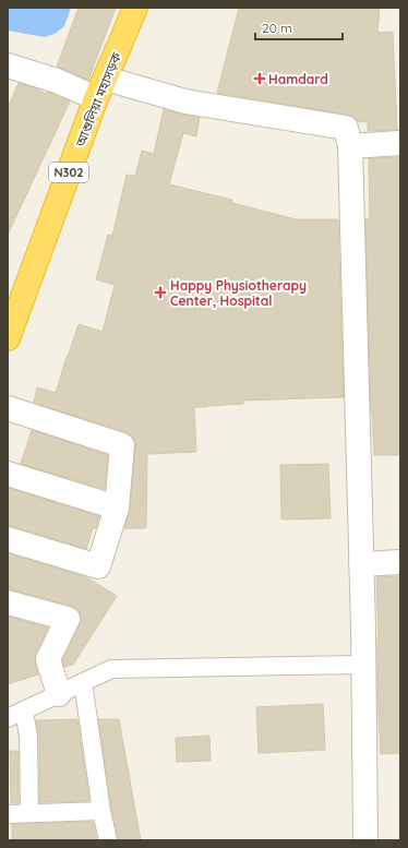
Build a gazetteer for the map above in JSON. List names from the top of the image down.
{
  "streets": {
    "highway": ["আশুলিয়া মহাসড়ক", "N302"]
  },
  "places": {
    "health": ["Hamdard", "Happy Physiotherapy Center, Hospital"]
  },
  "scale_bar": "20 m"
}
